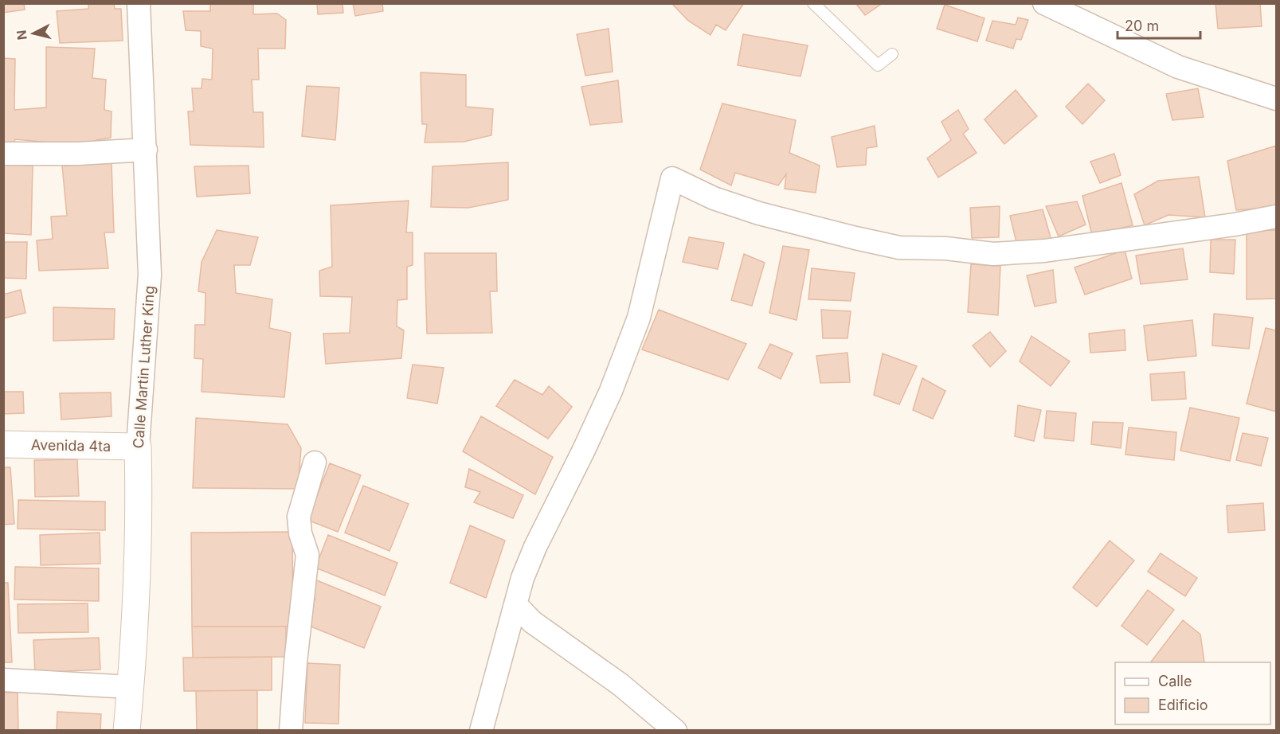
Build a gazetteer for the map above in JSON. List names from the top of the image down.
{
  "streets": {
    "street": ["Calle Martin Luther King", "Avenida 4ta"]
  },
  "crossings": [
    ["Calle Martin Luther King", "Avenida 4ta"]
  ],
  "legend": ["Calle", "Edificio"],
  "scale_bar": "20 m",
  "north": "left"
}
